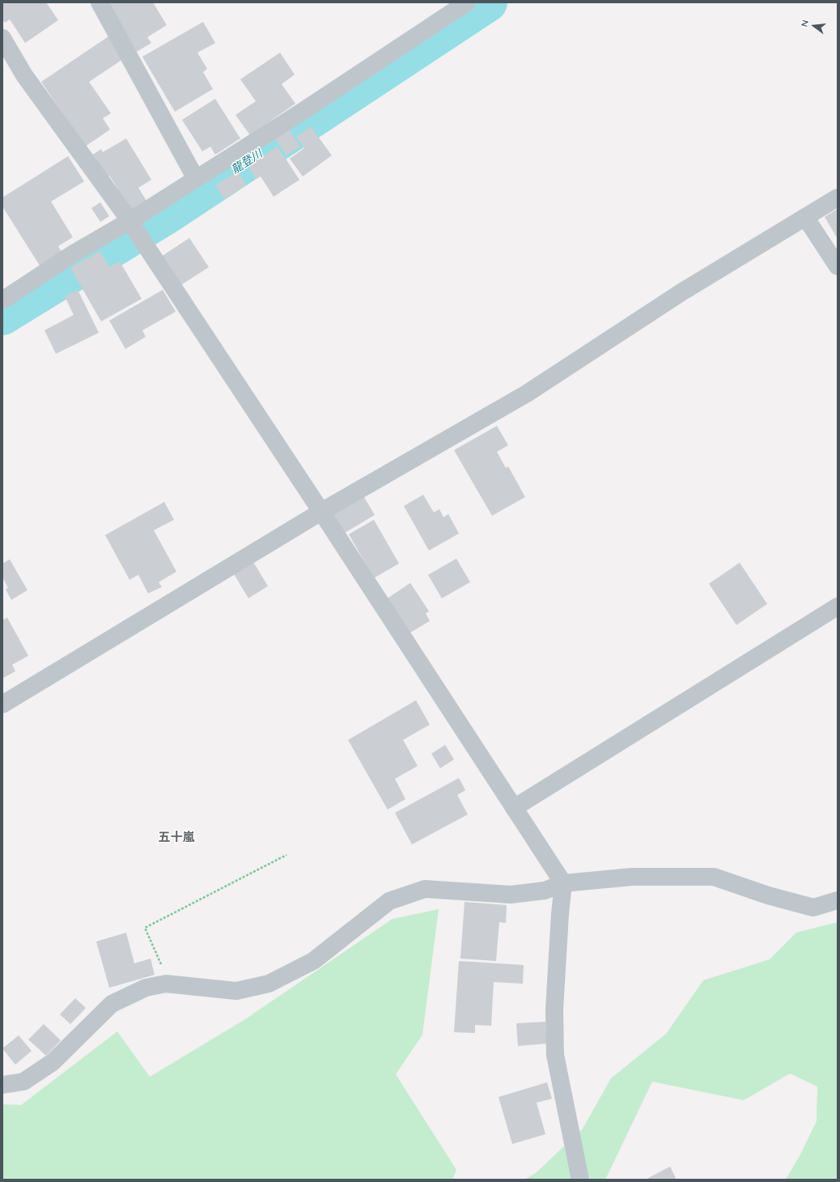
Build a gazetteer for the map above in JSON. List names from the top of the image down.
{
  "districts": ["五十嵐"],
  "water": ["龍登川"],
  "north": "left"
}
